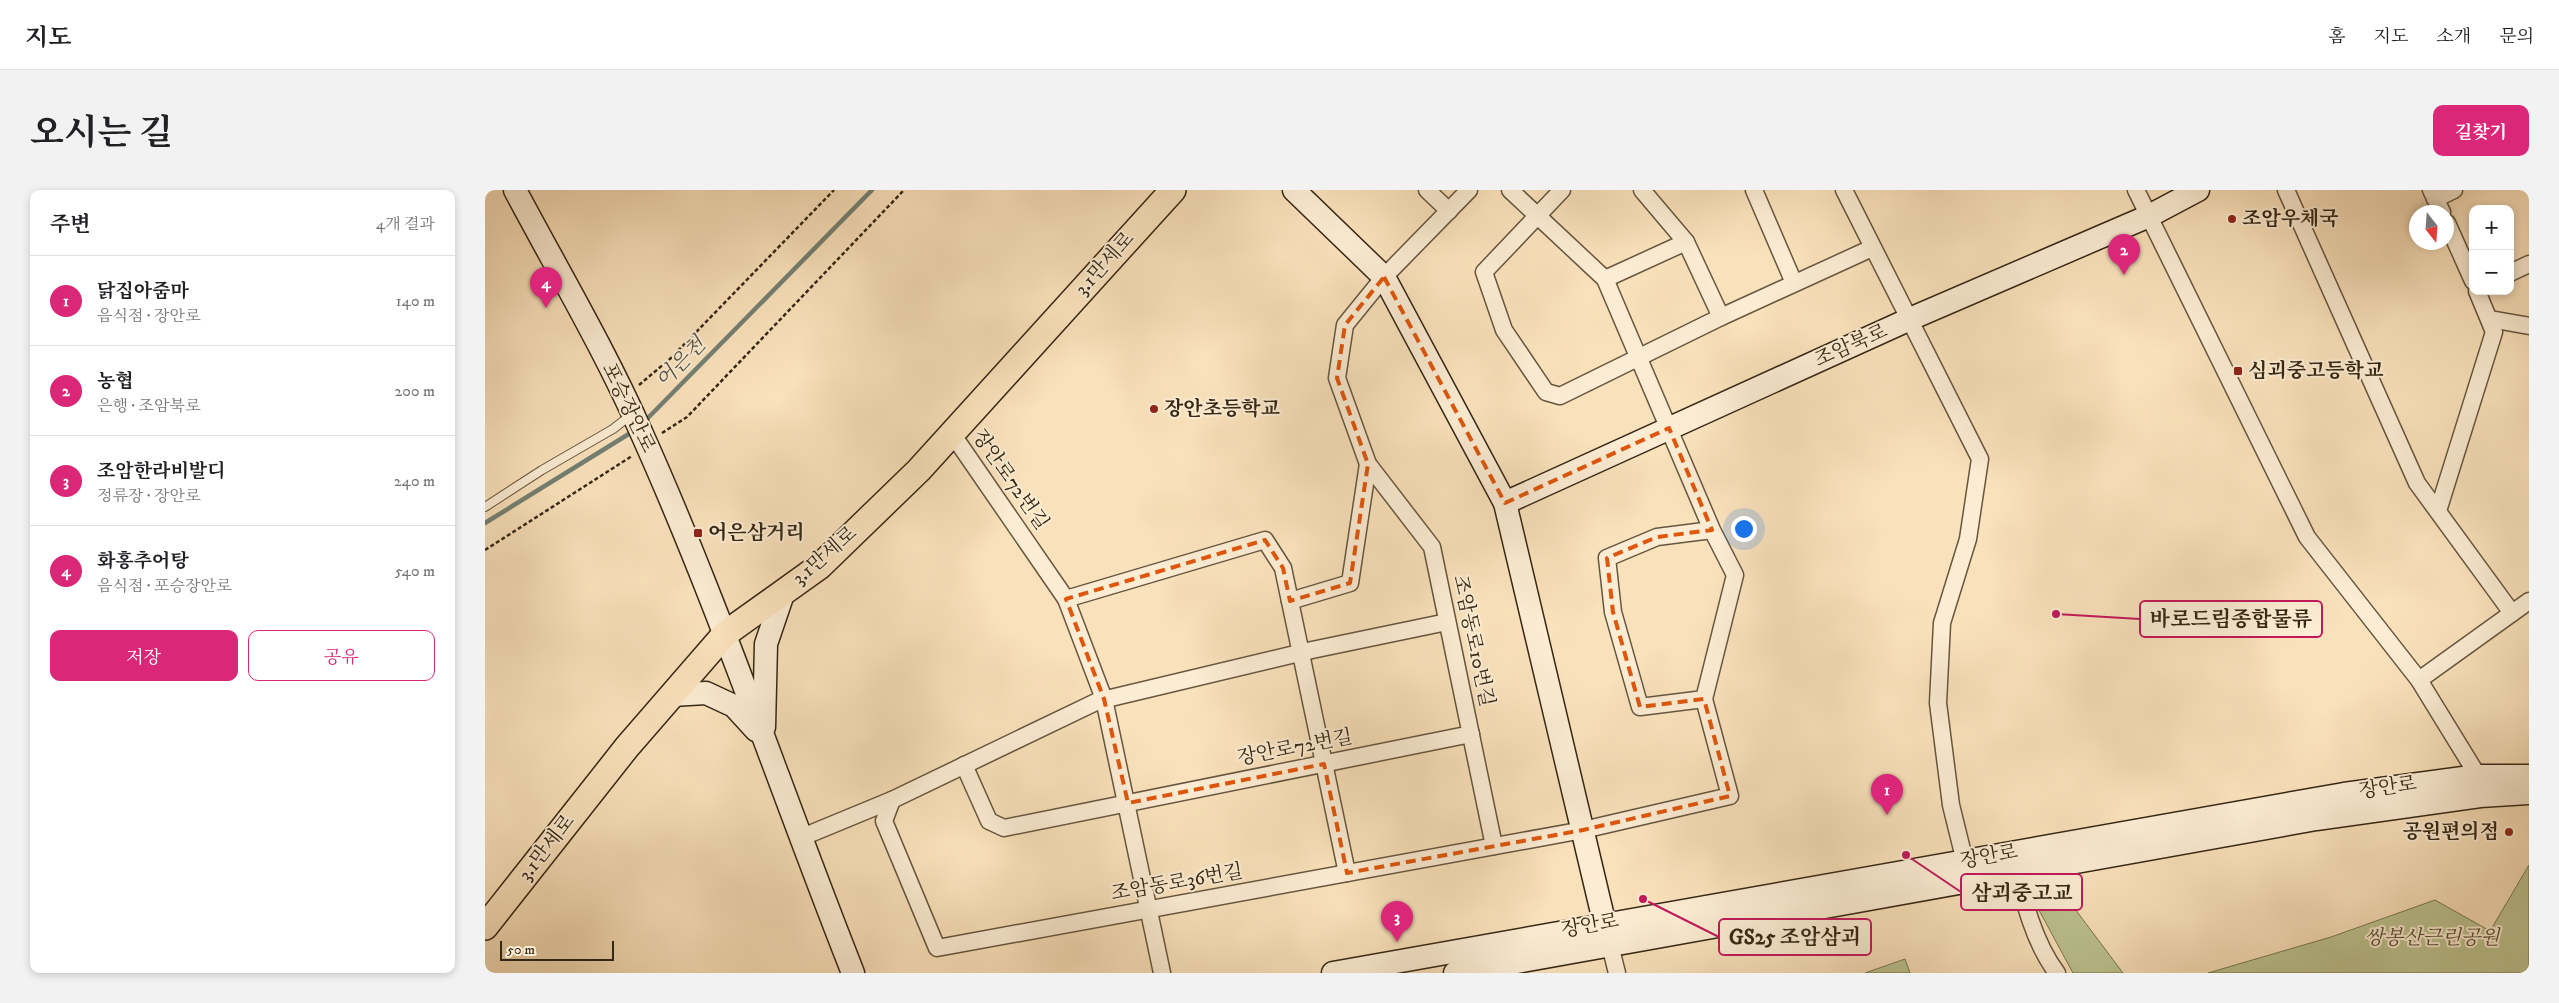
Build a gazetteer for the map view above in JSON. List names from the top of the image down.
{
  "streets": {
    "main road": ["3.1만세로"],
    "street": [
      "조암북로",
      "포승장안로",
      "장안로72번길",
      "조암동로10번길",
      "장안로",
      "조암동로36번길"
    ]
  },
  "crossings": [
    ["3.1만세로", "포승장안로"],
    ["3.1만세로", "장안로72번길"],
    ["장안로72번길", "조암동로10번길"],
    ["장안로72번길", "조암동로36번길"],
    ["조암동로10번길", "조암동로36번길"]
  ],
  "water": ["어은천"],
  "parks": ["쌍봉산근린공원"],
  "places": {
    "other": [
      "조암우체국",
      "장안초등학교",
      "바로드림종합물류",
      "공원편의점",
      "삼괴중고교",
      "GS25 조암삼괴"
    ],
    "transit": ["심괴중고등학교", "어은삼거리"]
  },
  "scale_bar": "50 m",
  "north": "bottom",
  "page": {
    "header": "지도",
    "nav": [
      "홈",
      "지도",
      "소개",
      "문의"
    ],
    "title": "오시는 길",
    "buttons": [
      "길찾기",
      ["저장", "공유"]
    ],
    "heading": ["주변", "4개 결과"],
    "map_buttons": ["+", "−"],
    "pins": [
      "2",
      "4",
      "1",
      "3"
    ],
    "list": [
      {
        "mark": "1",
        "name": "닭집아줌마",
        "note": "음식점 · 장안로",
        "value": "140 m"
      },
      {
        "mark": "2",
        "name": "농협",
        "note": "은행 · 조암북로",
        "value": "200 m"
      },
      {
        "mark": "3",
        "name": "조암한라비발디",
        "note": "정류장 · 장안로",
        "value": "240 m"
      },
      {
        "mark": "4",
        "name": "화홍추어탕",
        "note": "음식점 · 포승장안로",
        "value": "540 m"
      }
    ],
    "scale": "50 m"
  }
}
